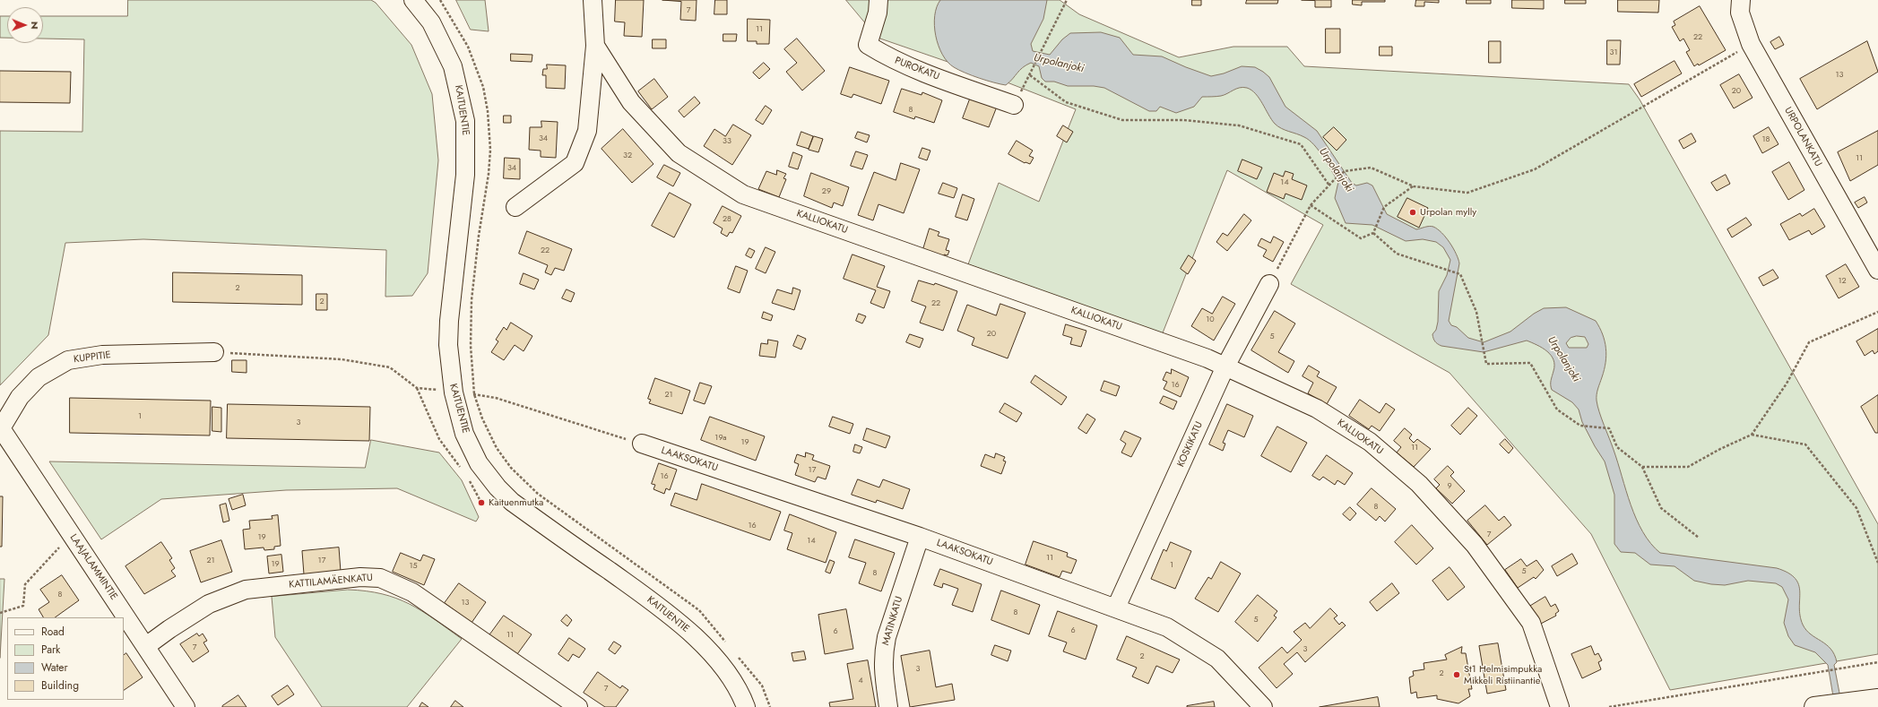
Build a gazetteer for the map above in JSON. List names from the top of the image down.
{
  "streets": {
    "street": [
      "PUROKATU",
      "KAITUENTIE",
      "URPOLANKATU",
      "KALLIOKATU",
      "KUPPITIE",
      "KOSKIKATU",
      "LAAKSOKATU",
      "LAAJALAMMINTIE",
      "KATTILAMÄENKATU",
      "MATINKATU"
    ]
  },
  "crossings": [
    ["KALLIOKATU", "KOSKIKATU"],
    ["KUPPITIE", "LAAJALAMMINTIE"],
    ["KOSKIKATU", "LAAKSOKATU"],
    ["LAAKSOKATU", "MATINKATU"],
    ["LAAJALAMMINTIE", "KATTILAMÄENKATU"]
  ],
  "water": ["Urpolanjoki"],
  "places": ["Urpolan mylly", "Kaituenmutka", "St1 Helmisimpukka Mikkeli Ristiinantie"],
  "house_numbers": [
    "7",
    "11",
    "22",
    "31",
    "13",
    "20",
    "8",
    "34",
    "18",
    "33",
    "32",
    "11",
    "34",
    "14",
    "29",
    "28",
    "22",
    "12",
    "2",
    "2",
    "22",
    "10",
    "20",
    "5",
    "16",
    "21",
    "1",
    "3",
    "19a",
    "19",
    "11",
    "17",
    "16",
    "9",
    "8",
    "16",
    "7",
    "19",
    "14",
    "11",
    "21",
    "17",
    "19",
    "1",
    "15",
    "5",
    "8",
    "8",
    "13",
    "8",
    "5",
    "6",
    "6",
    "11",
    "7",
    "3",
    "2",
    "3",
    "2",
    "4",
    "7"
  ],
  "legend": [
    "Road",
    "Park",
    "Water",
    "Building"
  ],
  "north": "right"
}
